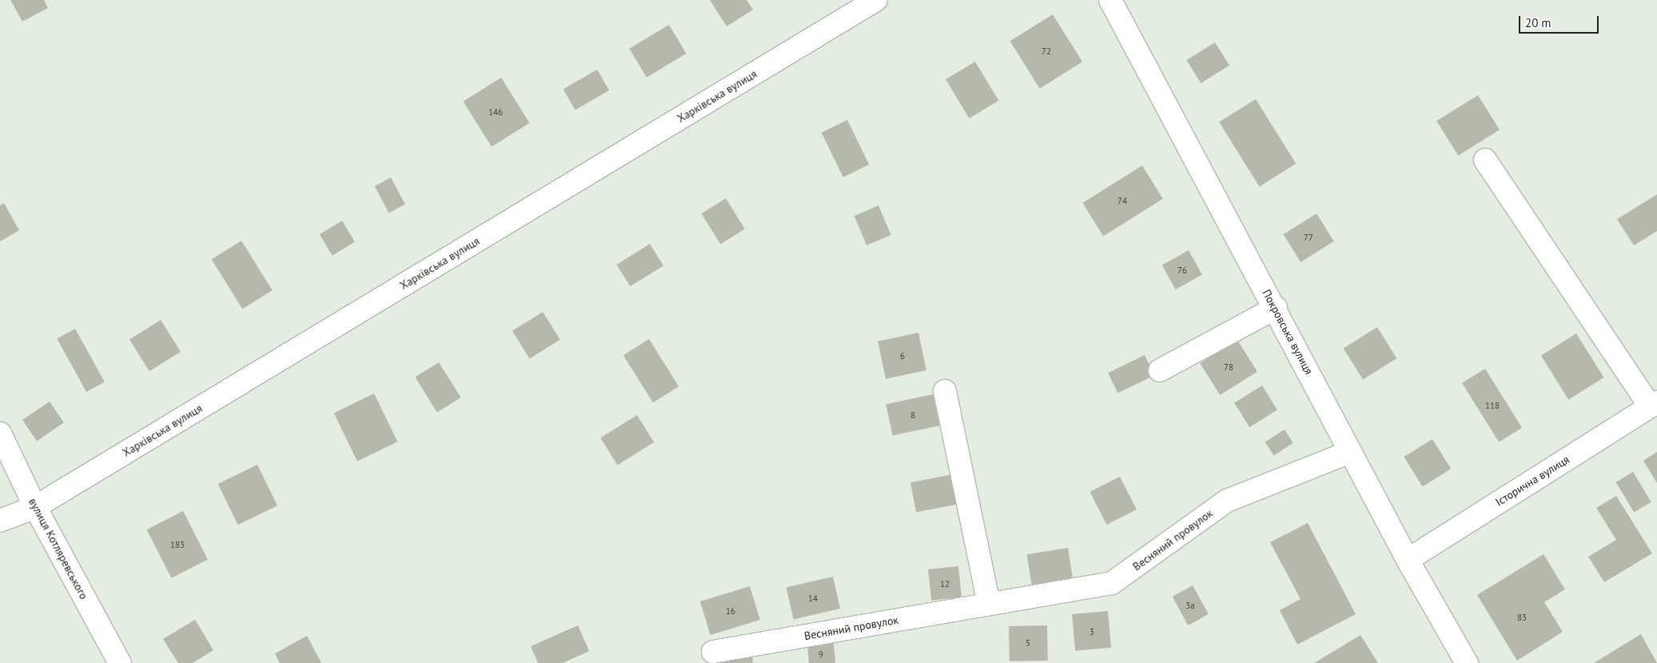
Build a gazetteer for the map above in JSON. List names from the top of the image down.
{
  "streets": {
    "street": [
      "Харківська вулиця",
      "Покровська вулиця",
      "Історична вулиця",
      "Весняний провулок",
      "вулиця Котляревського"
    ]
  },
  "crossings": [
    ["Харківська вулиця", "вулиця Котляревського"],
    ["Покровська вулиця", "Історична вулиця"],
    ["Покровська вулиця", "Весняний провулок"]
  ],
  "house_numbers": [
    "72",
    "146",
    "74",
    "77",
    "76",
    "6",
    "78",
    "118",
    "8",
    "183",
    "12",
    "14",
    "3а",
    "16",
    "83",
    "3",
    "5",
    "9"
  ],
  "scale_bar": "20 m"
}
